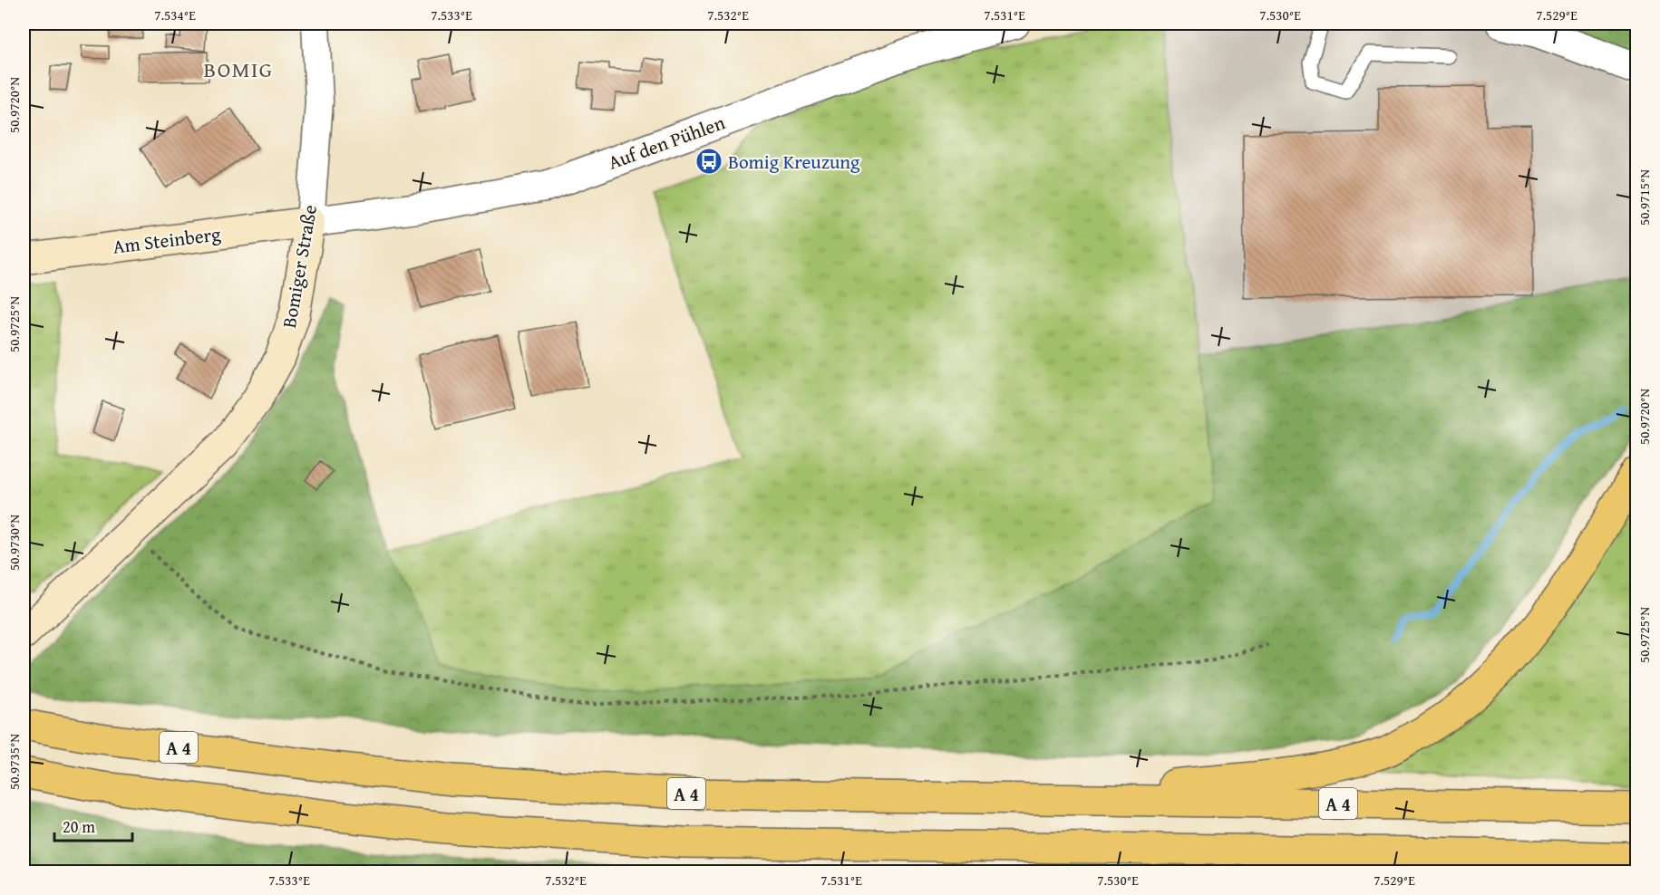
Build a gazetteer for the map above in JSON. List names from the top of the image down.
{
  "streets": {
    "highway": ["A 4"],
    "main road": ["Am Steinberg", "Bomiger Straße"],
    "street": ["Auf den Pühlen"]
  },
  "crossings": [
    ["Auf den Pühlen", "Am Steinberg"],
    ["Auf den Pühlen", "Bomiger Straße"],
    ["Am Steinberg", "Bomiger Straße"]
  ],
  "districts": ["BOMIG"],
  "places": {
    "bus stop": ["Bomig Kreuzung"]
  },
  "scale_bar": "20 m",
  "coordinates": [
    "7.534°E",
    "7.533°E",
    "7.532°E",
    "7.531°E",
    "7.530°E",
    "7.529°E",
    "50.9720°N",
    "50.9715°N",
    "50.9725°N",
    "50.9730°N",
    "50.9735°N"
  ]
}
